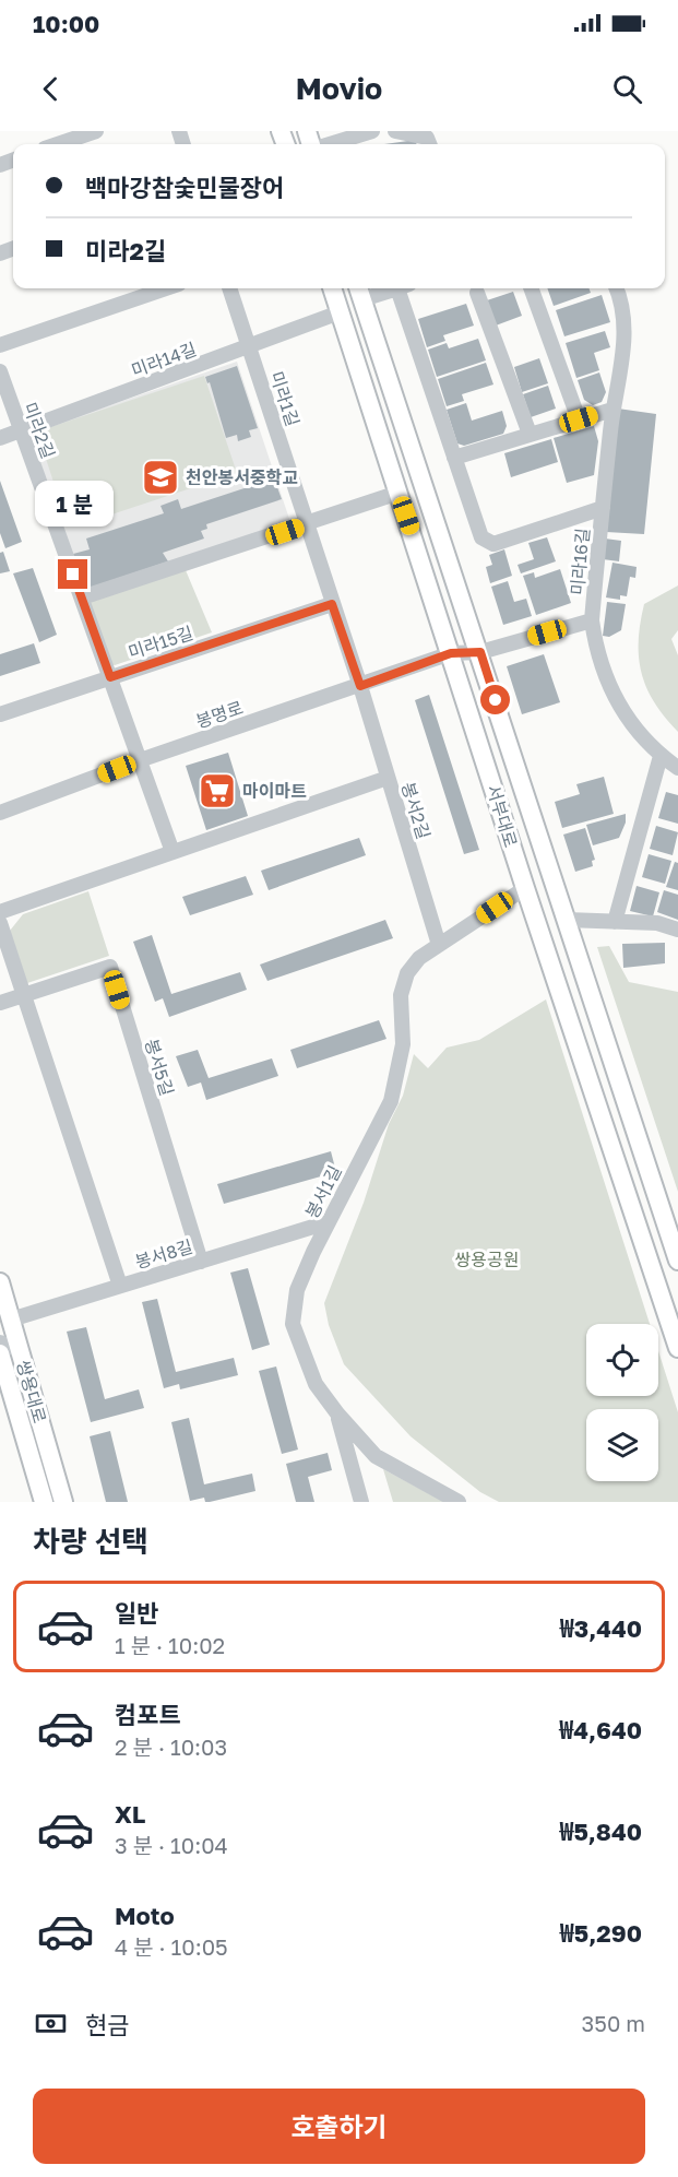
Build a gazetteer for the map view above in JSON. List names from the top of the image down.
{
  "streets": {
    "main road": ["서부대로", "쌍용대로"],
    "street": [
      "미라14길",
      "미라1길",
      "미라2길",
      "미라16길",
      "미라15길",
      "봉명로",
      "봉서2길",
      "봉서5길",
      "봉서1길",
      "봉서8길"
    ]
  },
  "crossings": [
    ["미라14길", "미라1길"],
    ["미라14길", "미라2길"],
    ["미라14길", "서부대로"],
    ["미라1길", "미라15길"],
    ["미라1길", "봉명로"],
    ["미라1길", "봉서2길"],
    ["미라2길", "미라15길"],
    ["미라2길", "봉명로"],
    ["미라16길", "봉명로"],
    ["미라16길", "서부대로"],
    ["봉명로", "봉서2길"],
    ["봉명로", "서부대로"],
    ["봉서2길", "봉서1길"],
    ["서부대로", "봉서1길"],
    ["봉서5길", "봉서8길"],
    ["봉서1길", "봉서8길"],
    ["봉서8길", "쌍용대로"]
  ],
  "parks": ["쌍용공원"],
  "places": {
    "school or university": ["천안봉서중학교"],
    "supermarket": ["마이마트"]
  },
  "page": {
    "status": "10:00",
    "header": "Movio",
    "banner": ["백마강참숯민물장어", "미라2길"],
    "bubble": "1 분",
    "heading": "차량 선택",
    "list": [
      {
        "name": "일반",
        "note": "1 분 · 10:02",
        "value": "₩3,440"
      },
      {
        "name": "컴포트",
        "note": "2 분 · 10:03",
        "value": "₩4,640"
      },
      {
        "name": "XL",
        "note": "3 분 · 10:04",
        "value": "₩5,840"
      },
      {
        "name": "Moto",
        "note": "4 분 · 10:05",
        "value": "₩5,290"
      }
    ],
    "pay": ["현금", "350 m"],
    "buttons": "호출하기"
  }
}
